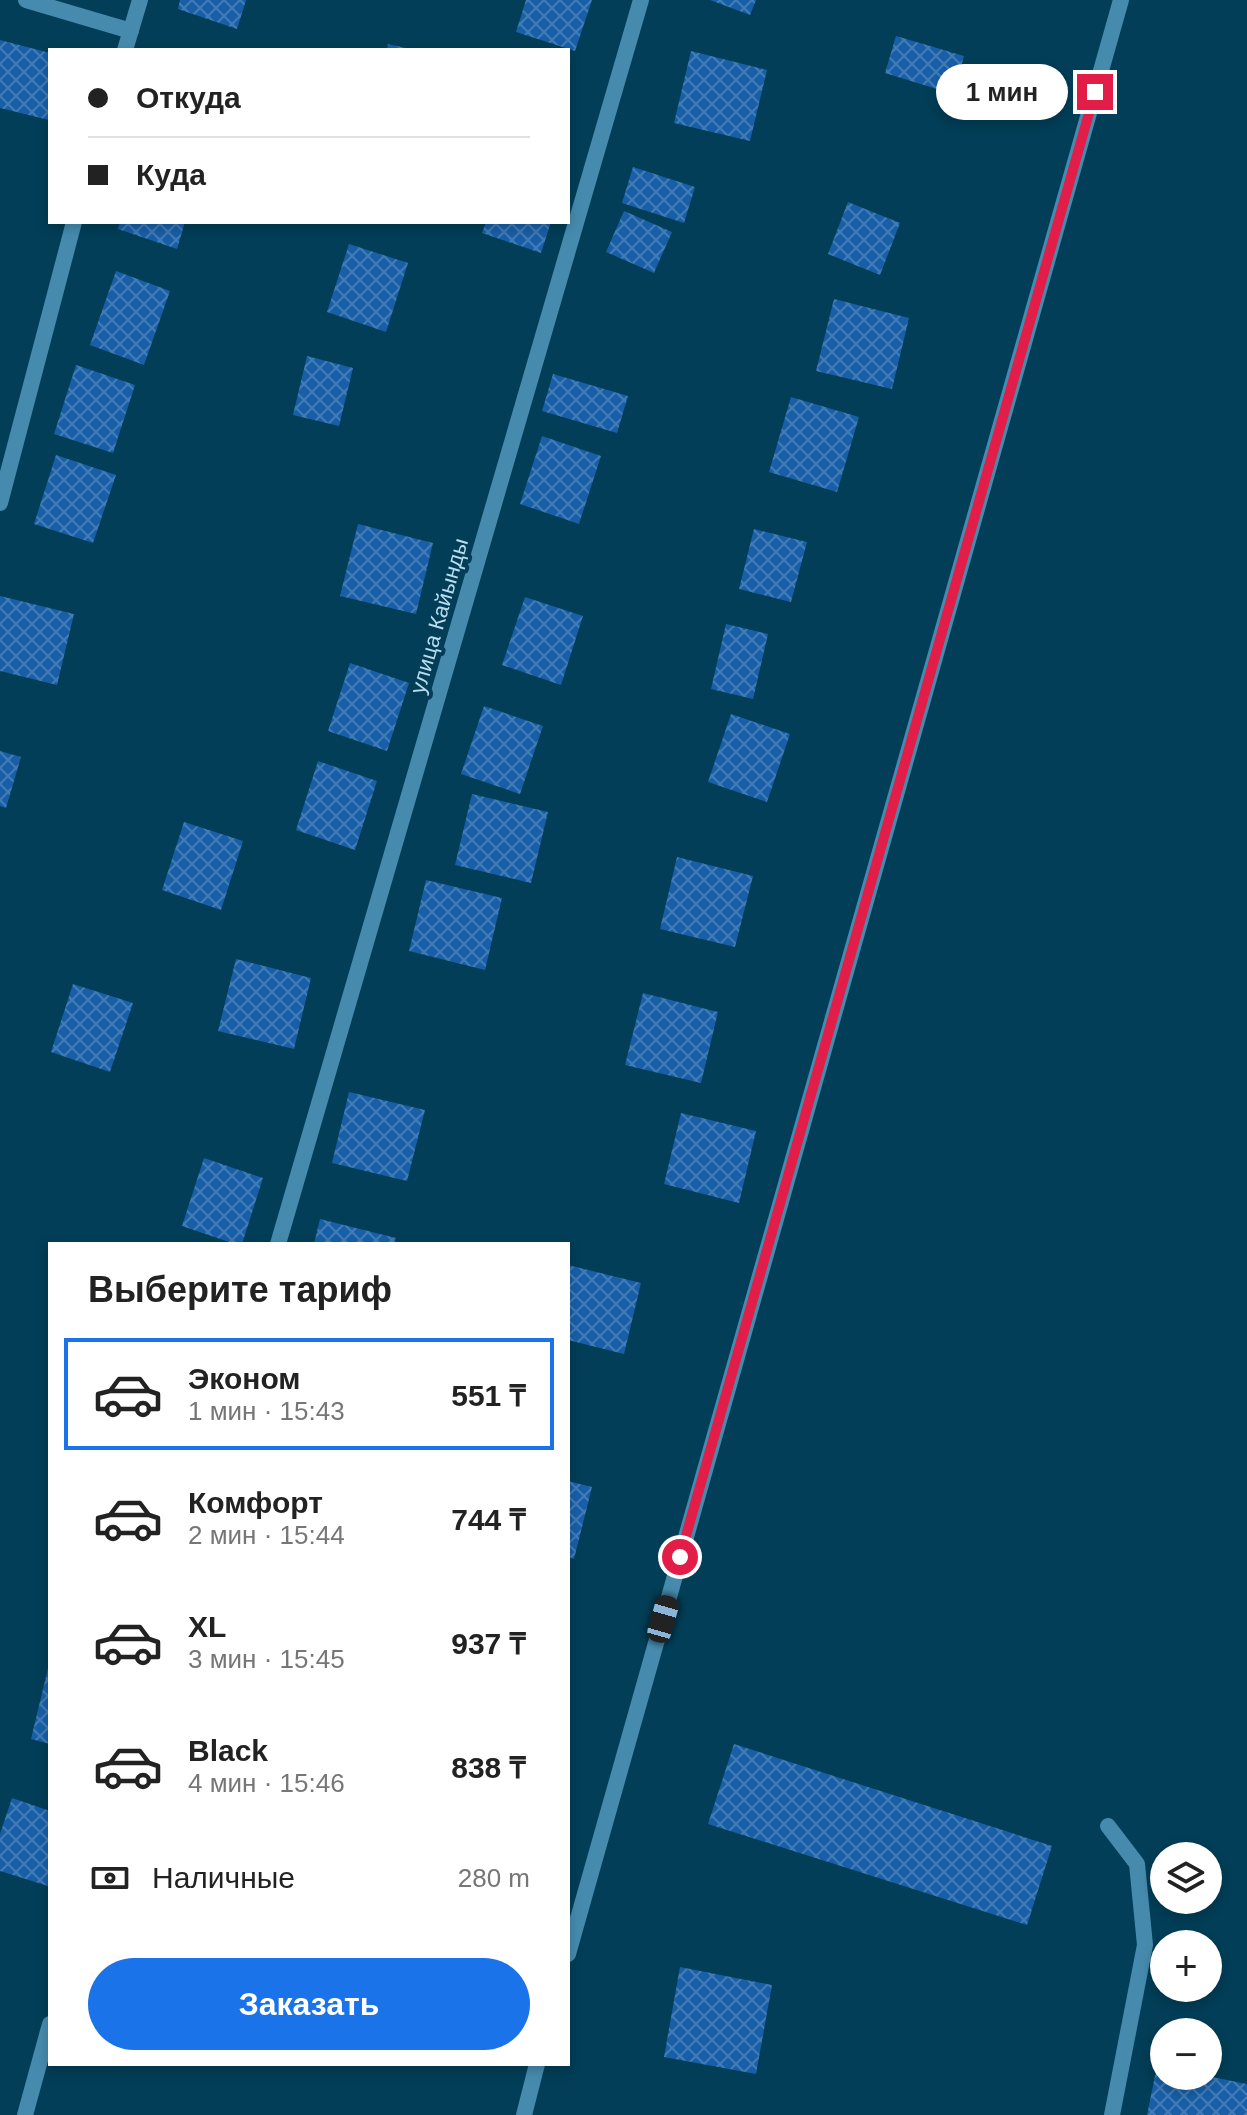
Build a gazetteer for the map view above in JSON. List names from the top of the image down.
{
  "streets": {
    "street": ["улица Кайынды"]
  },
  "page": {
    "banner": ["Откуда", "Куда"],
    "bubble": "1 мин",
    "heading": "Выберите тариф",
    "list": [
      {
        "name": "Эконом",
        "note": "1 мин · 15:43",
        "value": "551 ₸"
      },
      {
        "name": "Комфорт",
        "note": "2 мин · 15:44",
        "value": "744 ₸"
      },
      {
        "name": "XL",
        "note": "3 мин · 15:45",
        "value": "937 ₸"
      },
      {
        "name": "Black",
        "note": "4 мин · 15:46",
        "value": "838 ₸"
      }
    ],
    "pay": ["Наличные", "280 m"],
    "map_buttons": ["+", "−"],
    "buttons": "Заказать"
  }
}
